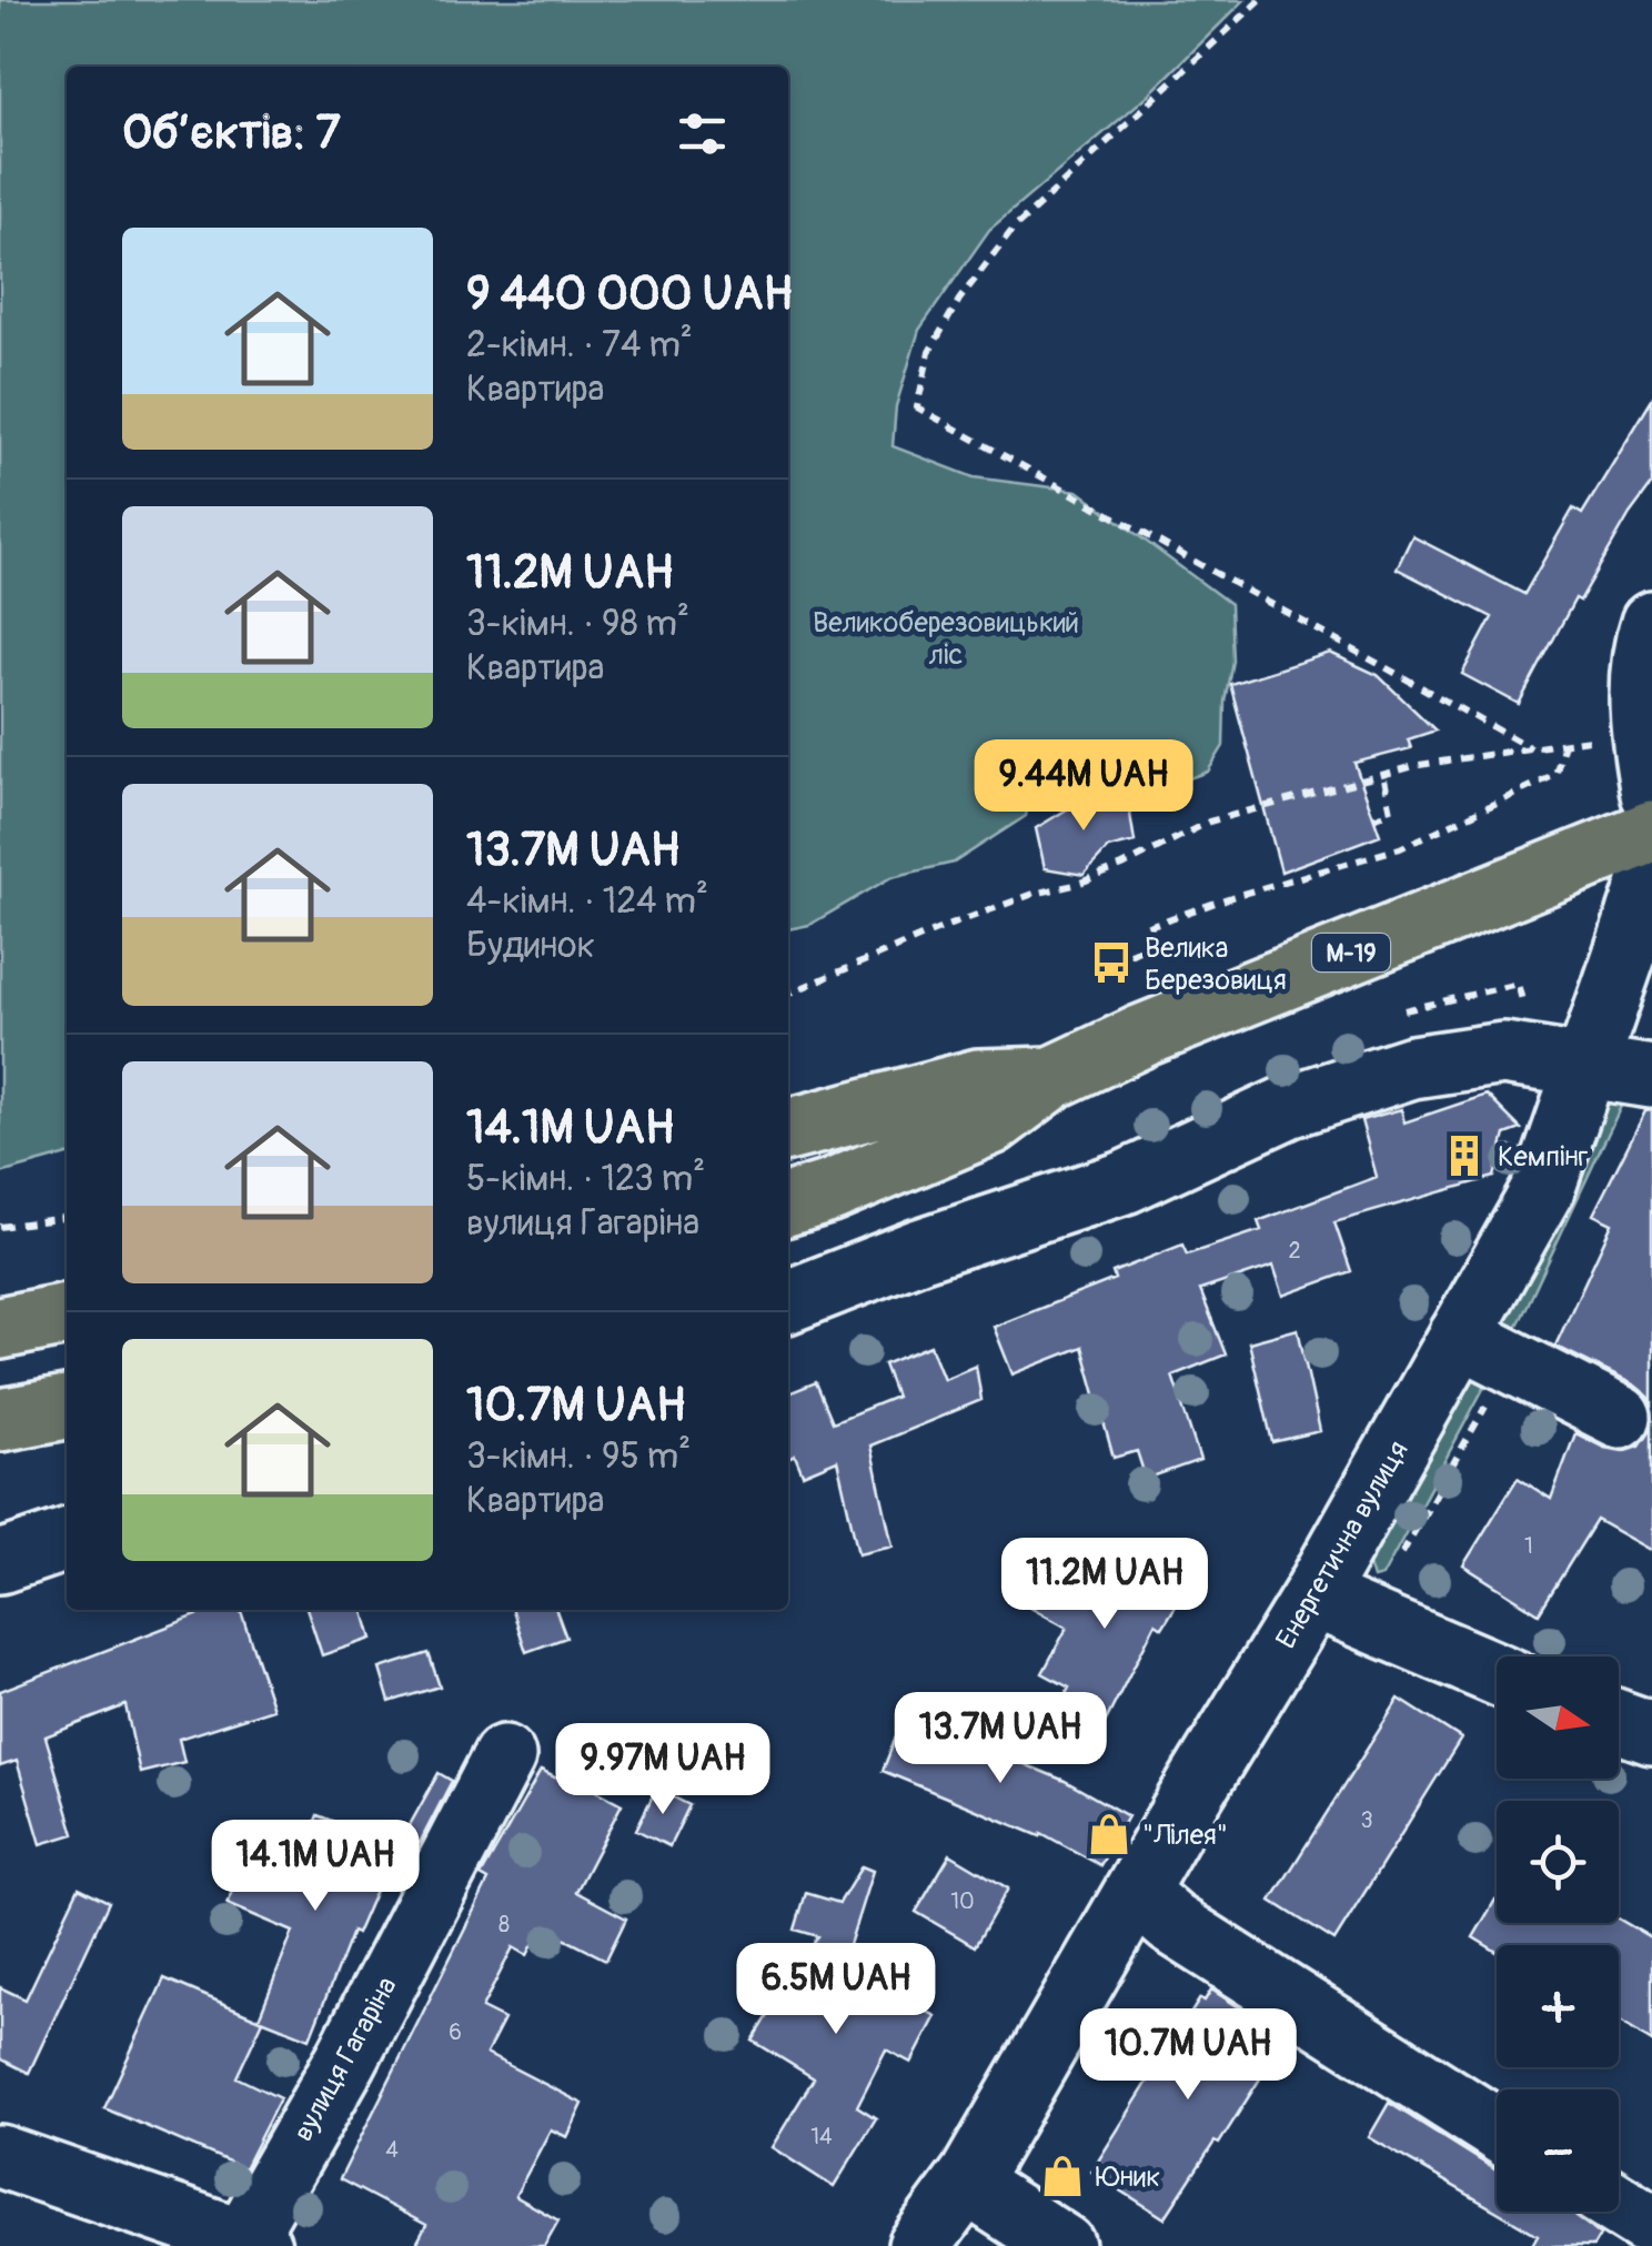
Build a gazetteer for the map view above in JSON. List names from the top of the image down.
{
  "streets": {
    "highway": ["М-19"],
    "street": ["Енергетична вулиця", "вулиця Гагаріна"]
  },
  "crossings": [
    ["М-19", "Енергетична вулиця"]
  ],
  "parks": ["Великоберезовицький ліс"],
  "places": {
    "bus stop": ["Велика Березовиця"],
    "building": ["Кемпінг"],
    "shop": ["\"Лілея\"", "Юник"]
  },
  "house_numbers": [
    "2",
    "1",
    "3",
    "10",
    "8",
    "6",
    "14",
    "4"
  ],
  "north": "right",
  "page": {
    "heading": "Об’єктів: 7",
    "list": [
      {
        "name": "9 440 000 UAH",
        "note": "2-кімн. · 74 m² · Квартира"
      },
      {
        "name": "11.2M UAH",
        "note": "3-кімн. · 98 m² · Квартира"
      },
      {
        "name": "13.7M UAH",
        "note": "4-кімн. · 124 m² · Будинок"
      },
      {
        "name": "14.1M UAH",
        "note": "5-кімн. · 123 m² · вулиця Гагаріна"
      },
      {
        "name": "10.7M UAH",
        "note": "3-кімн. · 95 m² · Квартира"
      }
    ],
    "price": [
      "9.44M UAH",
      "11.2M UAH",
      "13.7M UAH",
      "9.97M UAH",
      "14.1M UAH",
      "6.5M UAH",
      "10.7M UAH"
    ],
    "map_buttons": ["+", "−"]
  }
}
